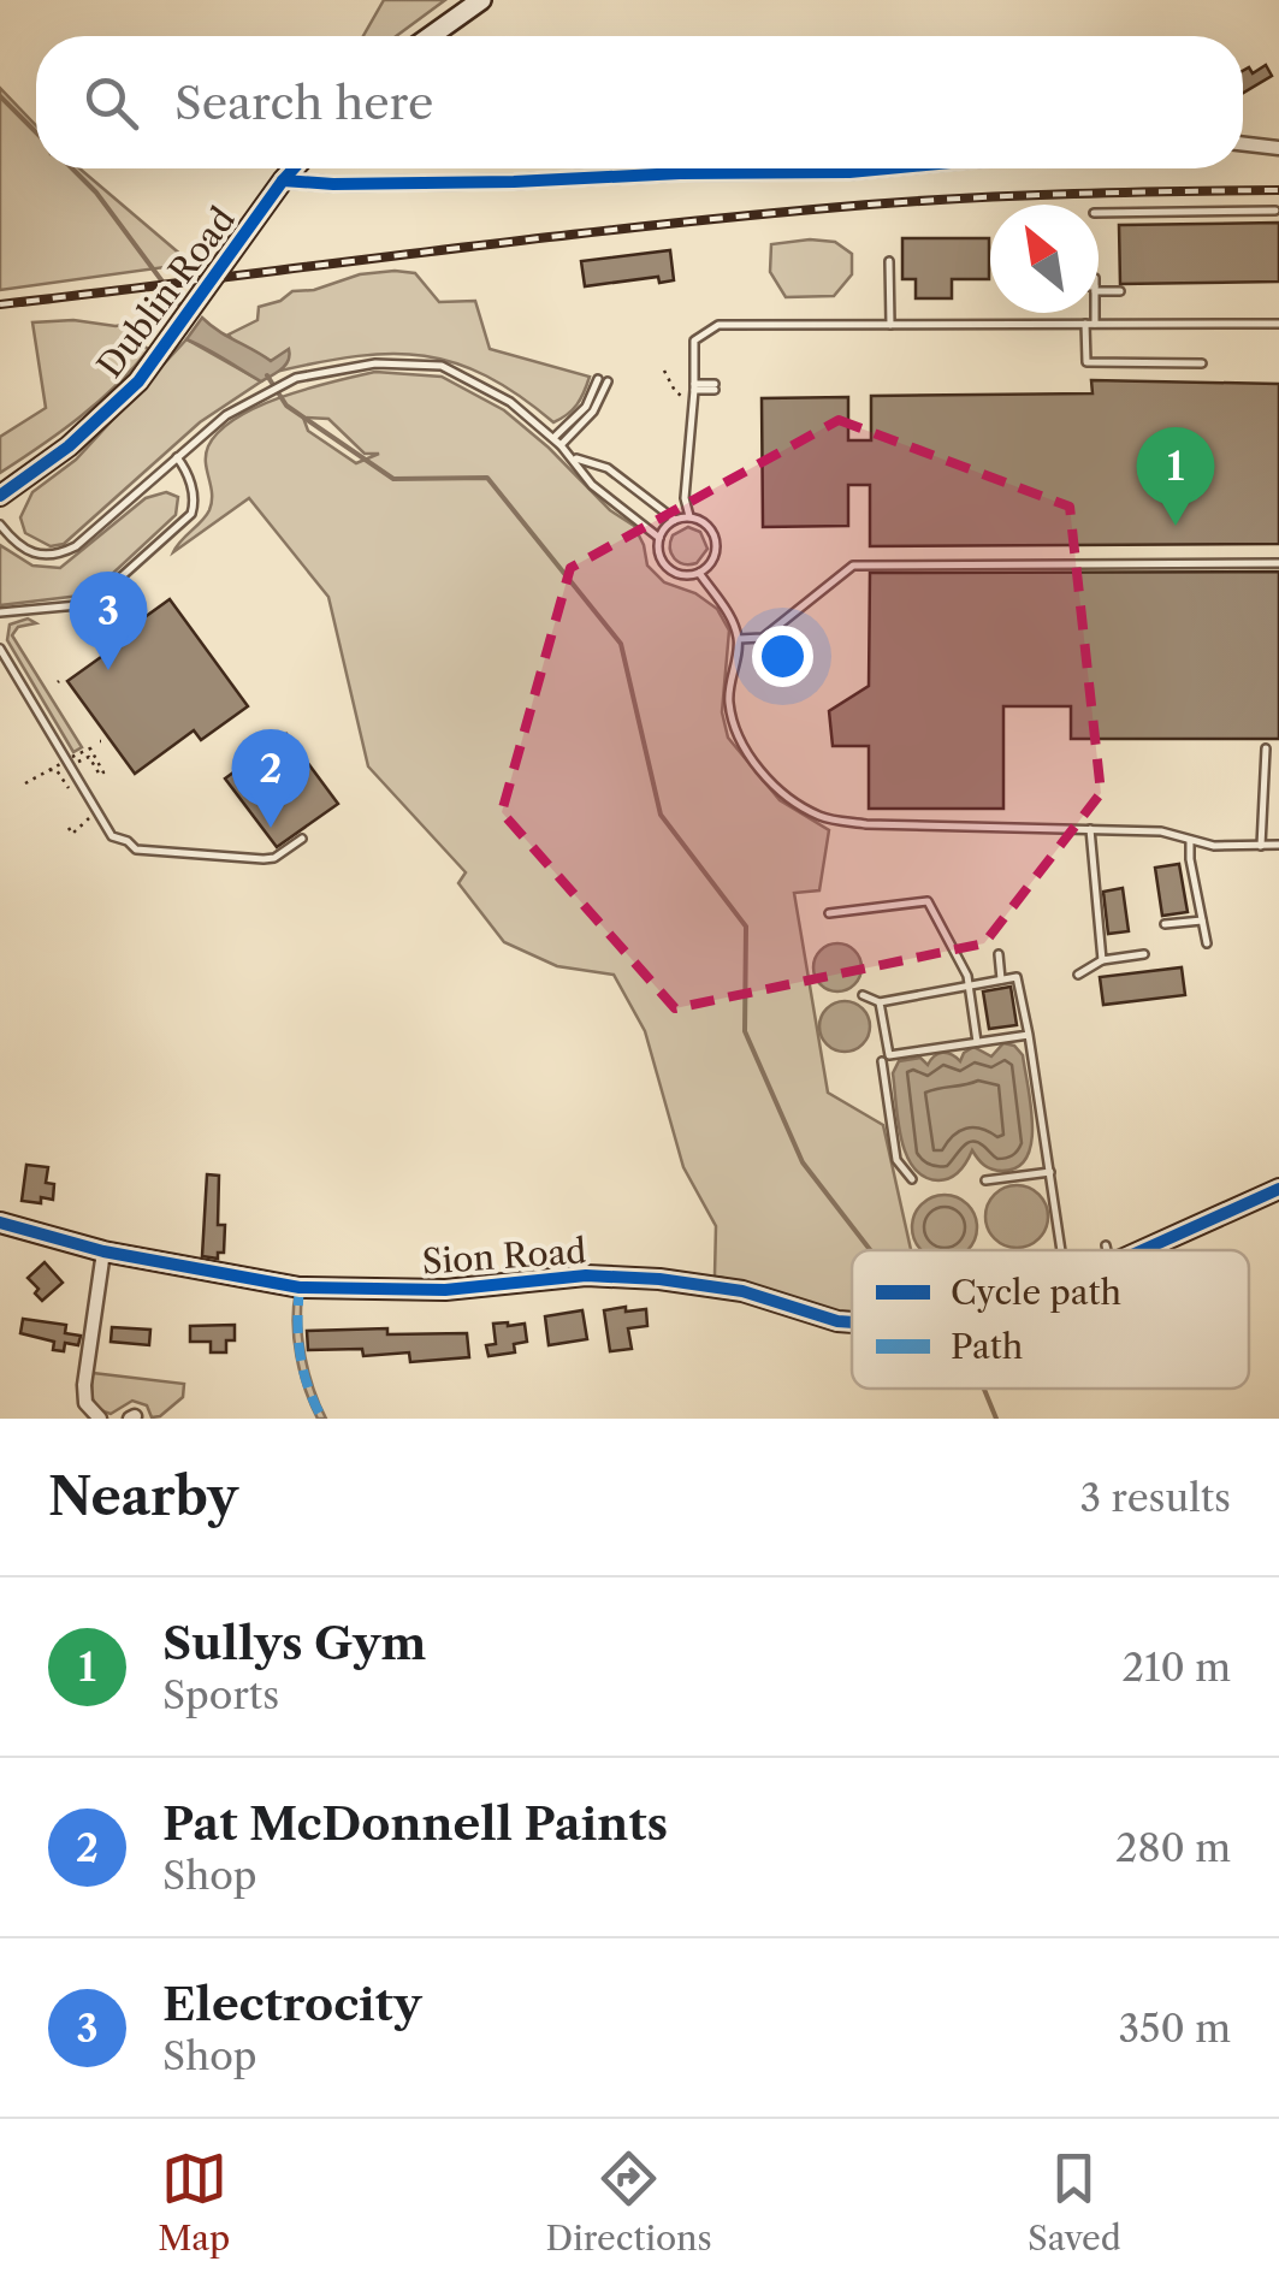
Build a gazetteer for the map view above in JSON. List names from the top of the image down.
{
  "streets": {
    "street": ["Dublin Road", "Sion Road"]
  },
  "legend": ["Cycle path", "Path"],
  "north": "top left",
  "page": {
    "search": "Search here",
    "pins": ["1", "3", "2"],
    "heading": ["Nearby", "3 results"],
    "list": [
      {
        "mark": "1",
        "name": "Sullys Gym",
        "note": "Sports",
        "value": "210 m"
      },
      {
        "mark": "2",
        "name": "Pat McDonnell Paints",
        "note": "Shop",
        "value": "280 m"
      },
      {
        "mark": "3",
        "name": "Electrocity",
        "note": "Shop",
        "value": "350 m"
      }
    ],
    "nav": ["Map", "Directions", "Saved"]
  }
}
